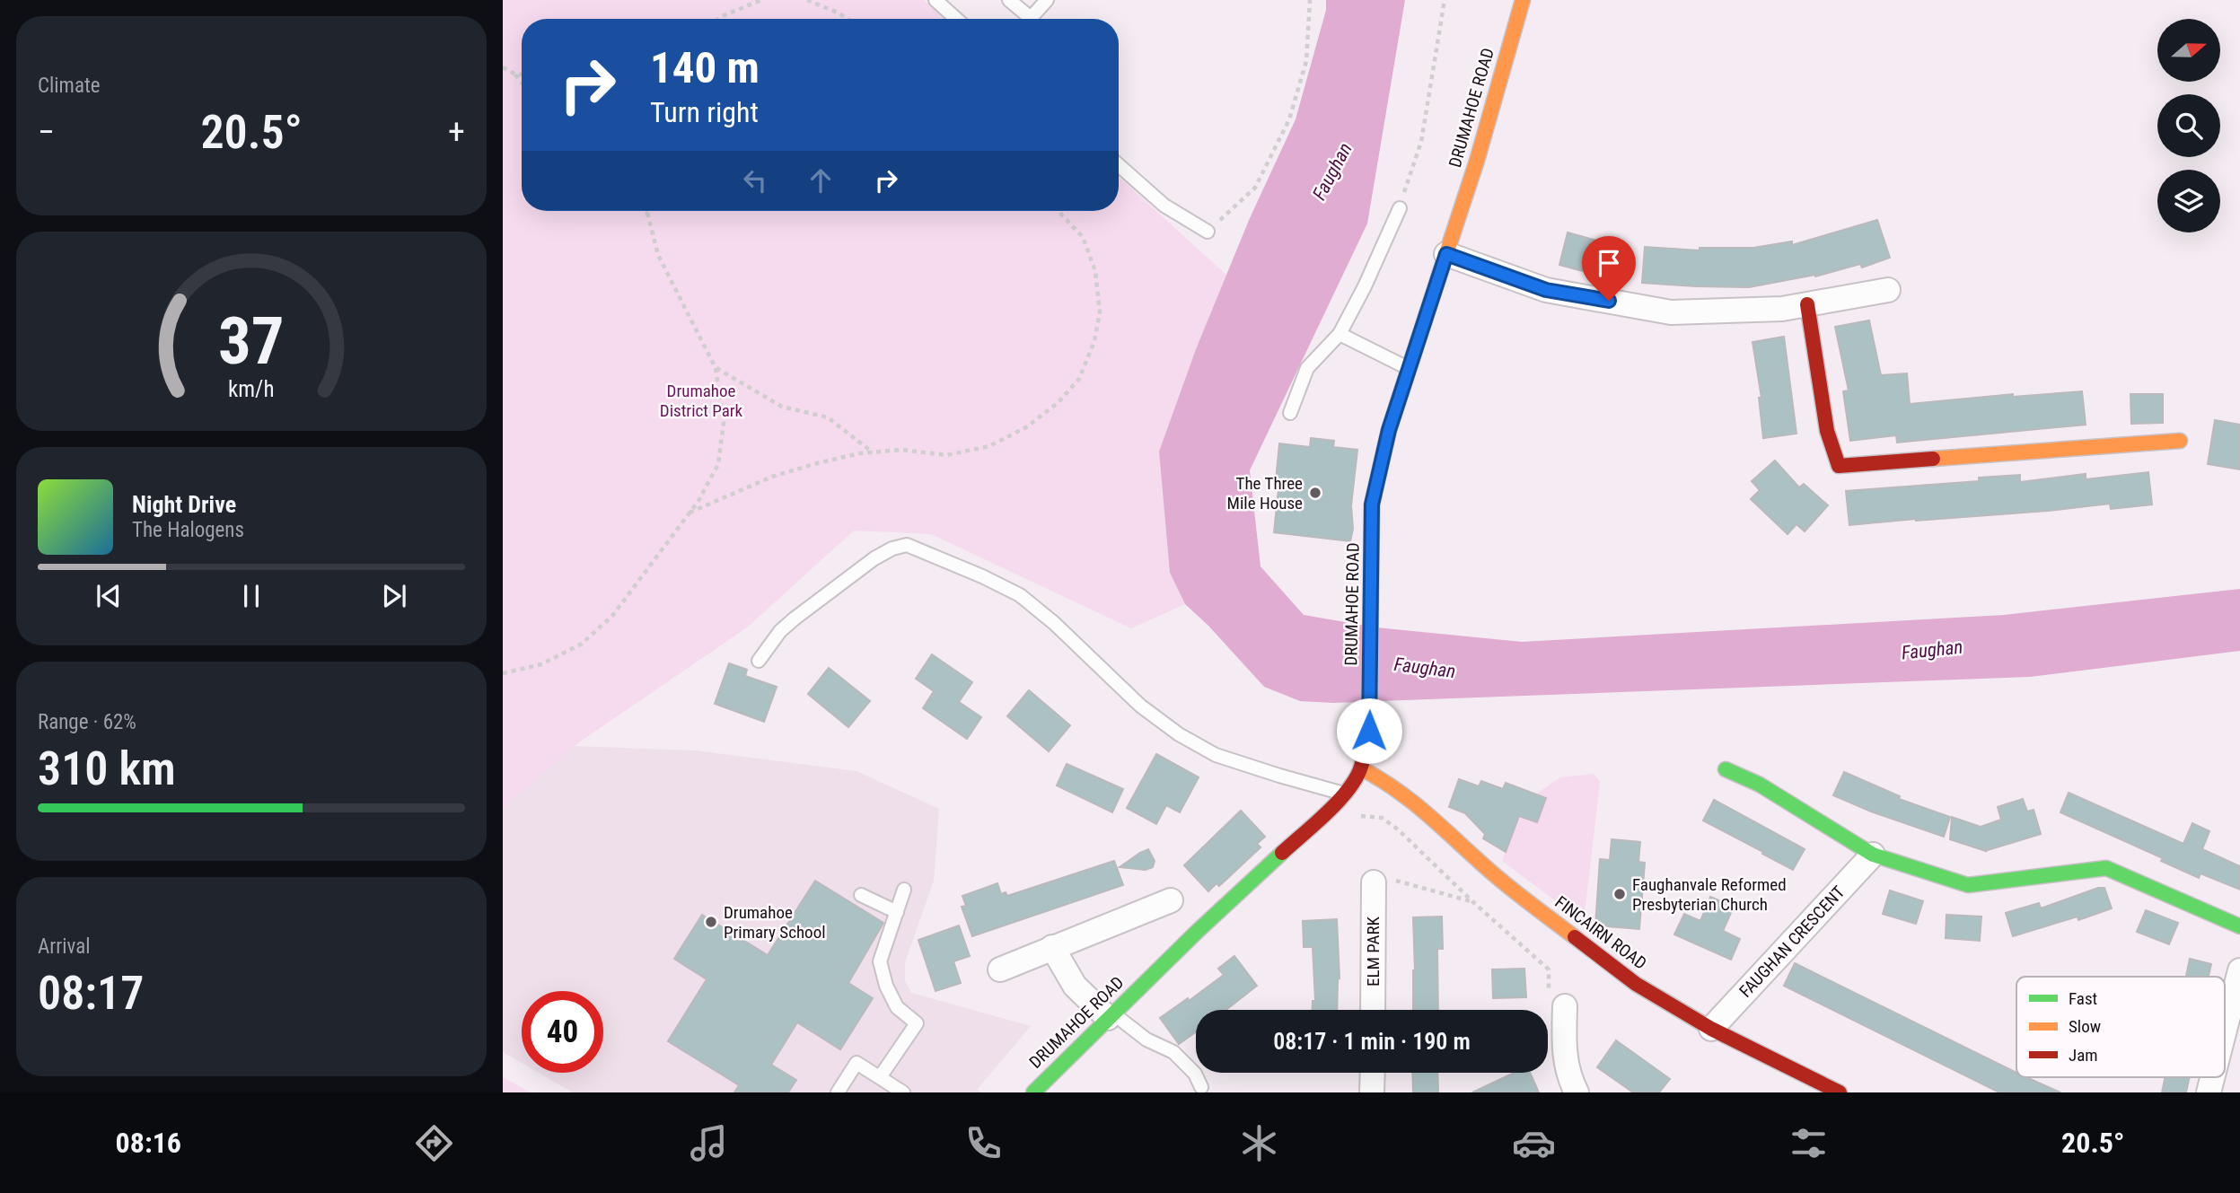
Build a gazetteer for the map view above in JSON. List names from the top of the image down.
{
  "streets": {
    "street": [
      "DRUMAHOE ROAD",
      "FINCAIRN ROAD",
      "FAUGHAN CRESCENT",
      "ELM PARK"
    ]
  },
  "crossings": [
    ["DRUMAHOE ROAD", "FINCAIRN ROAD"],
    ["FINCAIRN ROAD", "FAUGHAN CRESCENT"]
  ],
  "water": ["Faughan"],
  "parks": ["Drumahoe District Park"],
  "places": ["The Three Mile House", "Faughanvale Reformed Presbyterian Church", "Drumahoe Primary School"],
  "legend": ["Fast", "Slow", "Jam"],
  "north": "right",
  "page": {
    "tile": [
      "Climate",
      ["Range · 62%", "310 km"],
      ["Arrival", "08:17"]
    ],
    "turn": ["140 m", "Turn right"],
    "heat": ["−", "20.5°", "+"],
    "song": ["Night Drive", "The Halogens"],
    "limit": "40",
    "trip": "08:17 · 1 min · 190 m",
    "tabs": ["08:16", "20.5°"],
    "gauge": ["37", "km/h"]
  }
}
